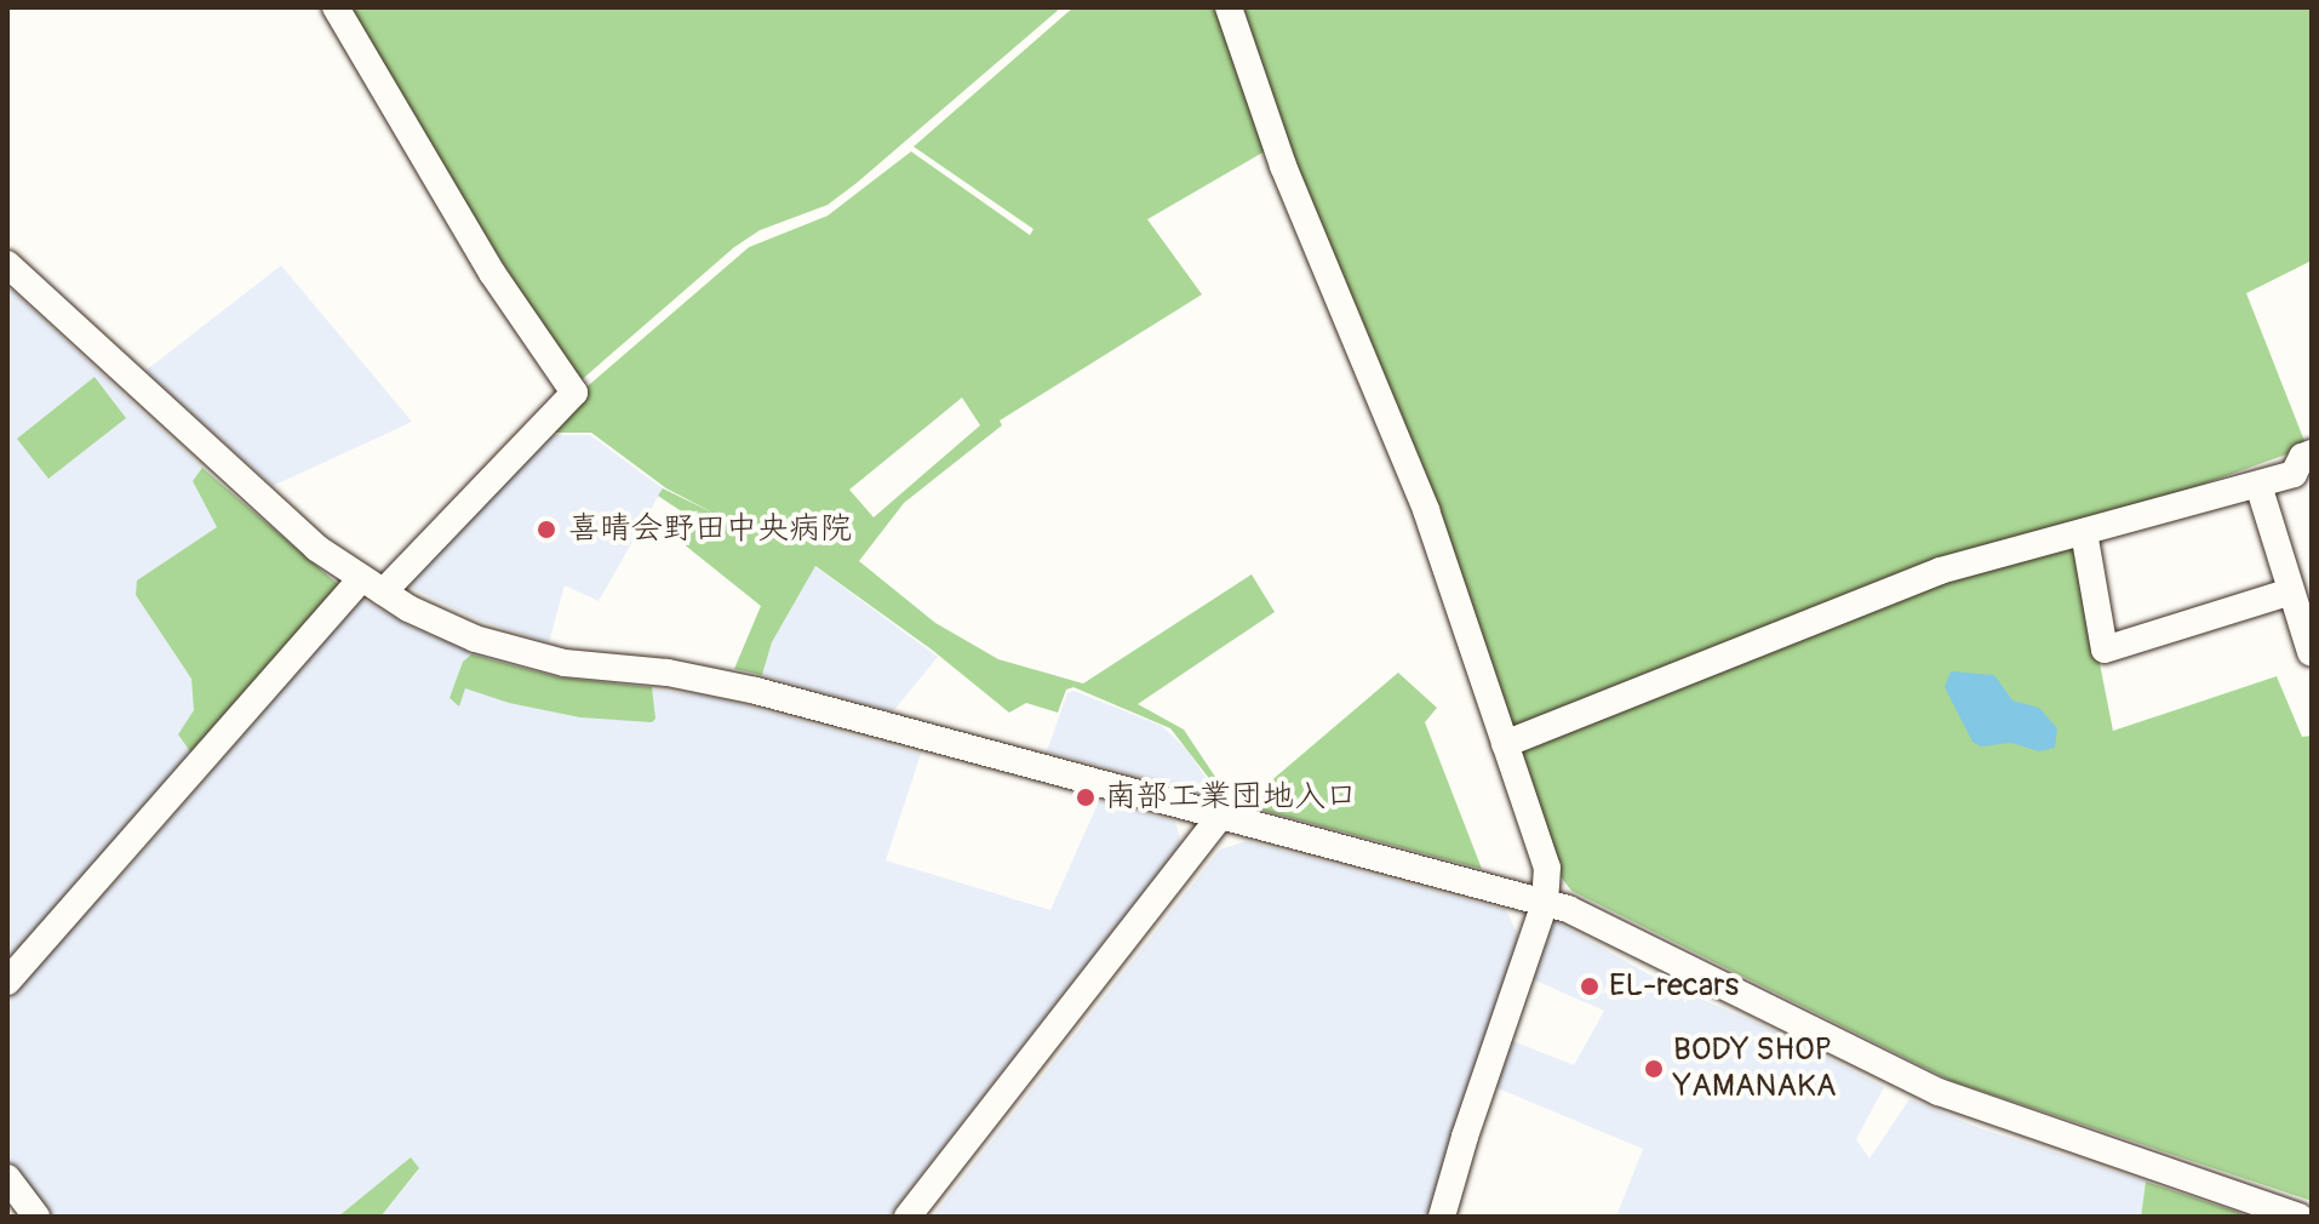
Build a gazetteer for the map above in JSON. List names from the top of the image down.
{
  "places": [
    "喜晴会野田中央病院",
    "南部工業団地入口",
    "EL-recars",
    "BODY SHOP YAMANAKA"
  ]
}
